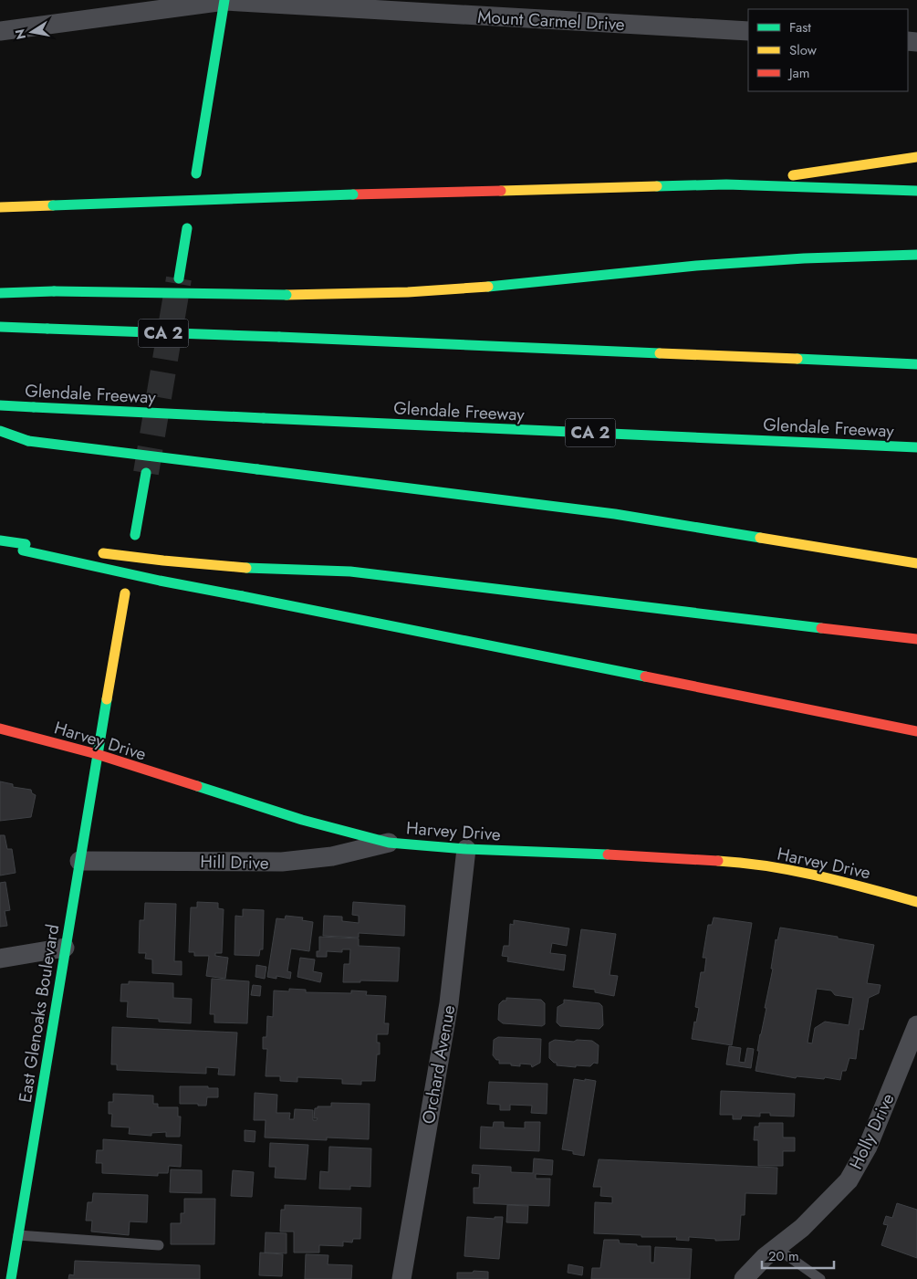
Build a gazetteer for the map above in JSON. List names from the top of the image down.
{
  "streets": {
    "main road": [
      "CA 2",
      "Glendale Freeway",
      "Harvey Drive",
      "East Glenoaks Boulevard"
    ],
    "street": [
      "Mount Carmel Drive",
      "Hill Drive",
      "Orchard Avenue",
      "Holly Drive"
    ]
  },
  "crossings": [
    ["Harvey Drive", "Hill Drive"],
    ["Harvey Drive", "East Glenoaks Boulevard"],
    ["Harvey Drive", "Orchard Avenue"],
    ["Hill Drive", "East Glenoaks Boulevard"]
  ],
  "legend": ["Fast", "Slow", "Jam"],
  "scale_bar": "20 m",
  "north": "left"
}
